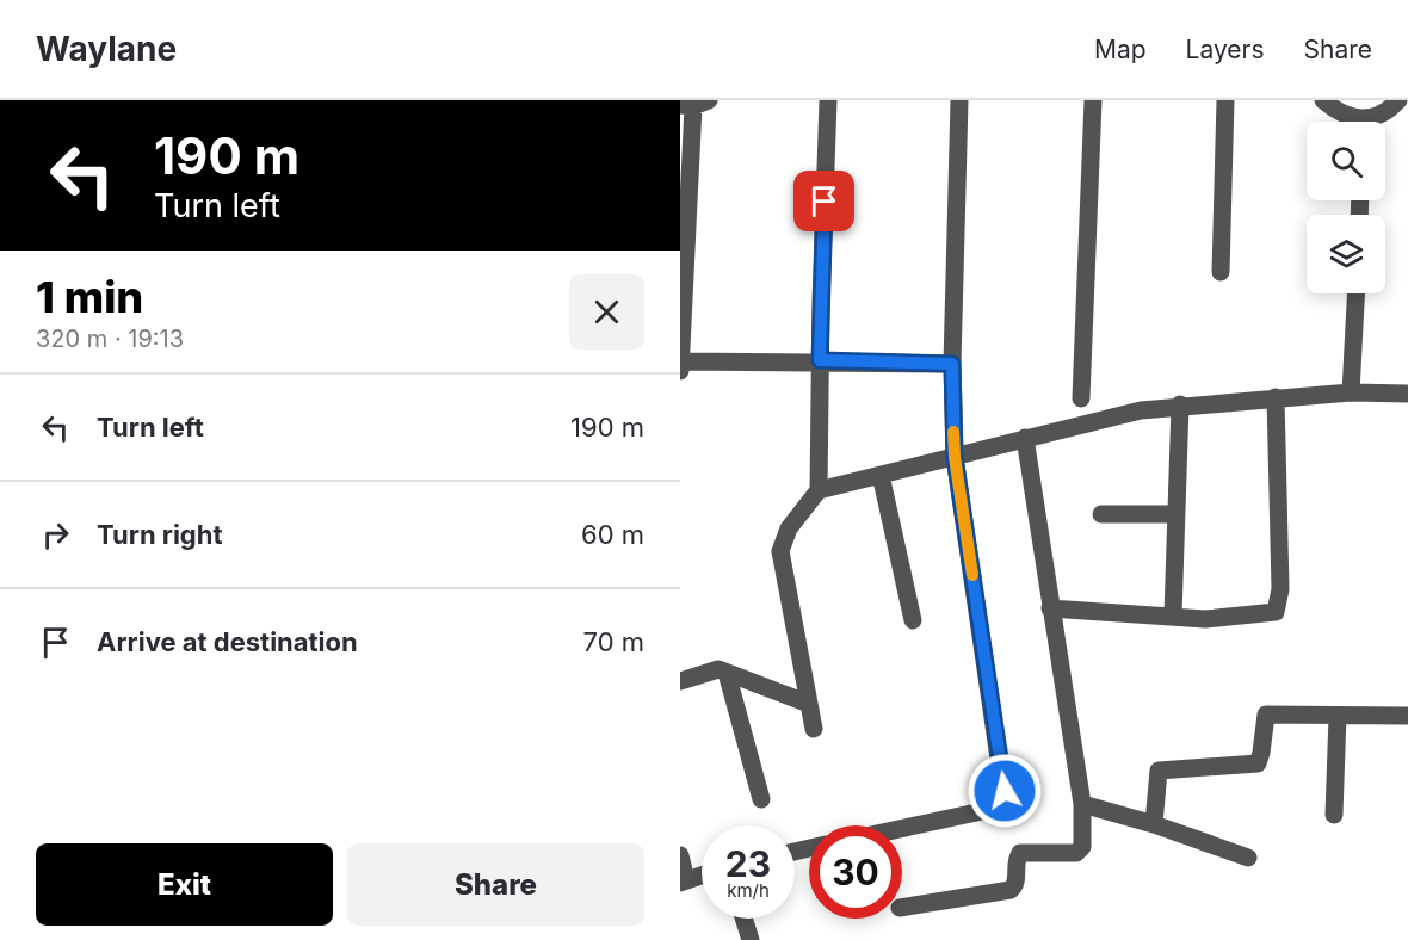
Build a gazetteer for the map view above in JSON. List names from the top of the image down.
{
  "page": {
    "header": "Waylane",
    "nav": ["Map", "Layers", "Share"],
    "turn": ["190 m", "Turn left"],
    "heading": ["1 min", "320 m · 19:13"],
    "list": [
      {
        "name": "Turn left",
        "value": "190 m"
      },
      {
        "name": "Turn right",
        "value": "60 m"
      },
      {
        "name": "Arrive at destination",
        "value": "70 m"
      }
    ],
    "speed": "23 km/h",
    "limit": "30",
    "buttons": ["Exit", "Share"]
  }
}
